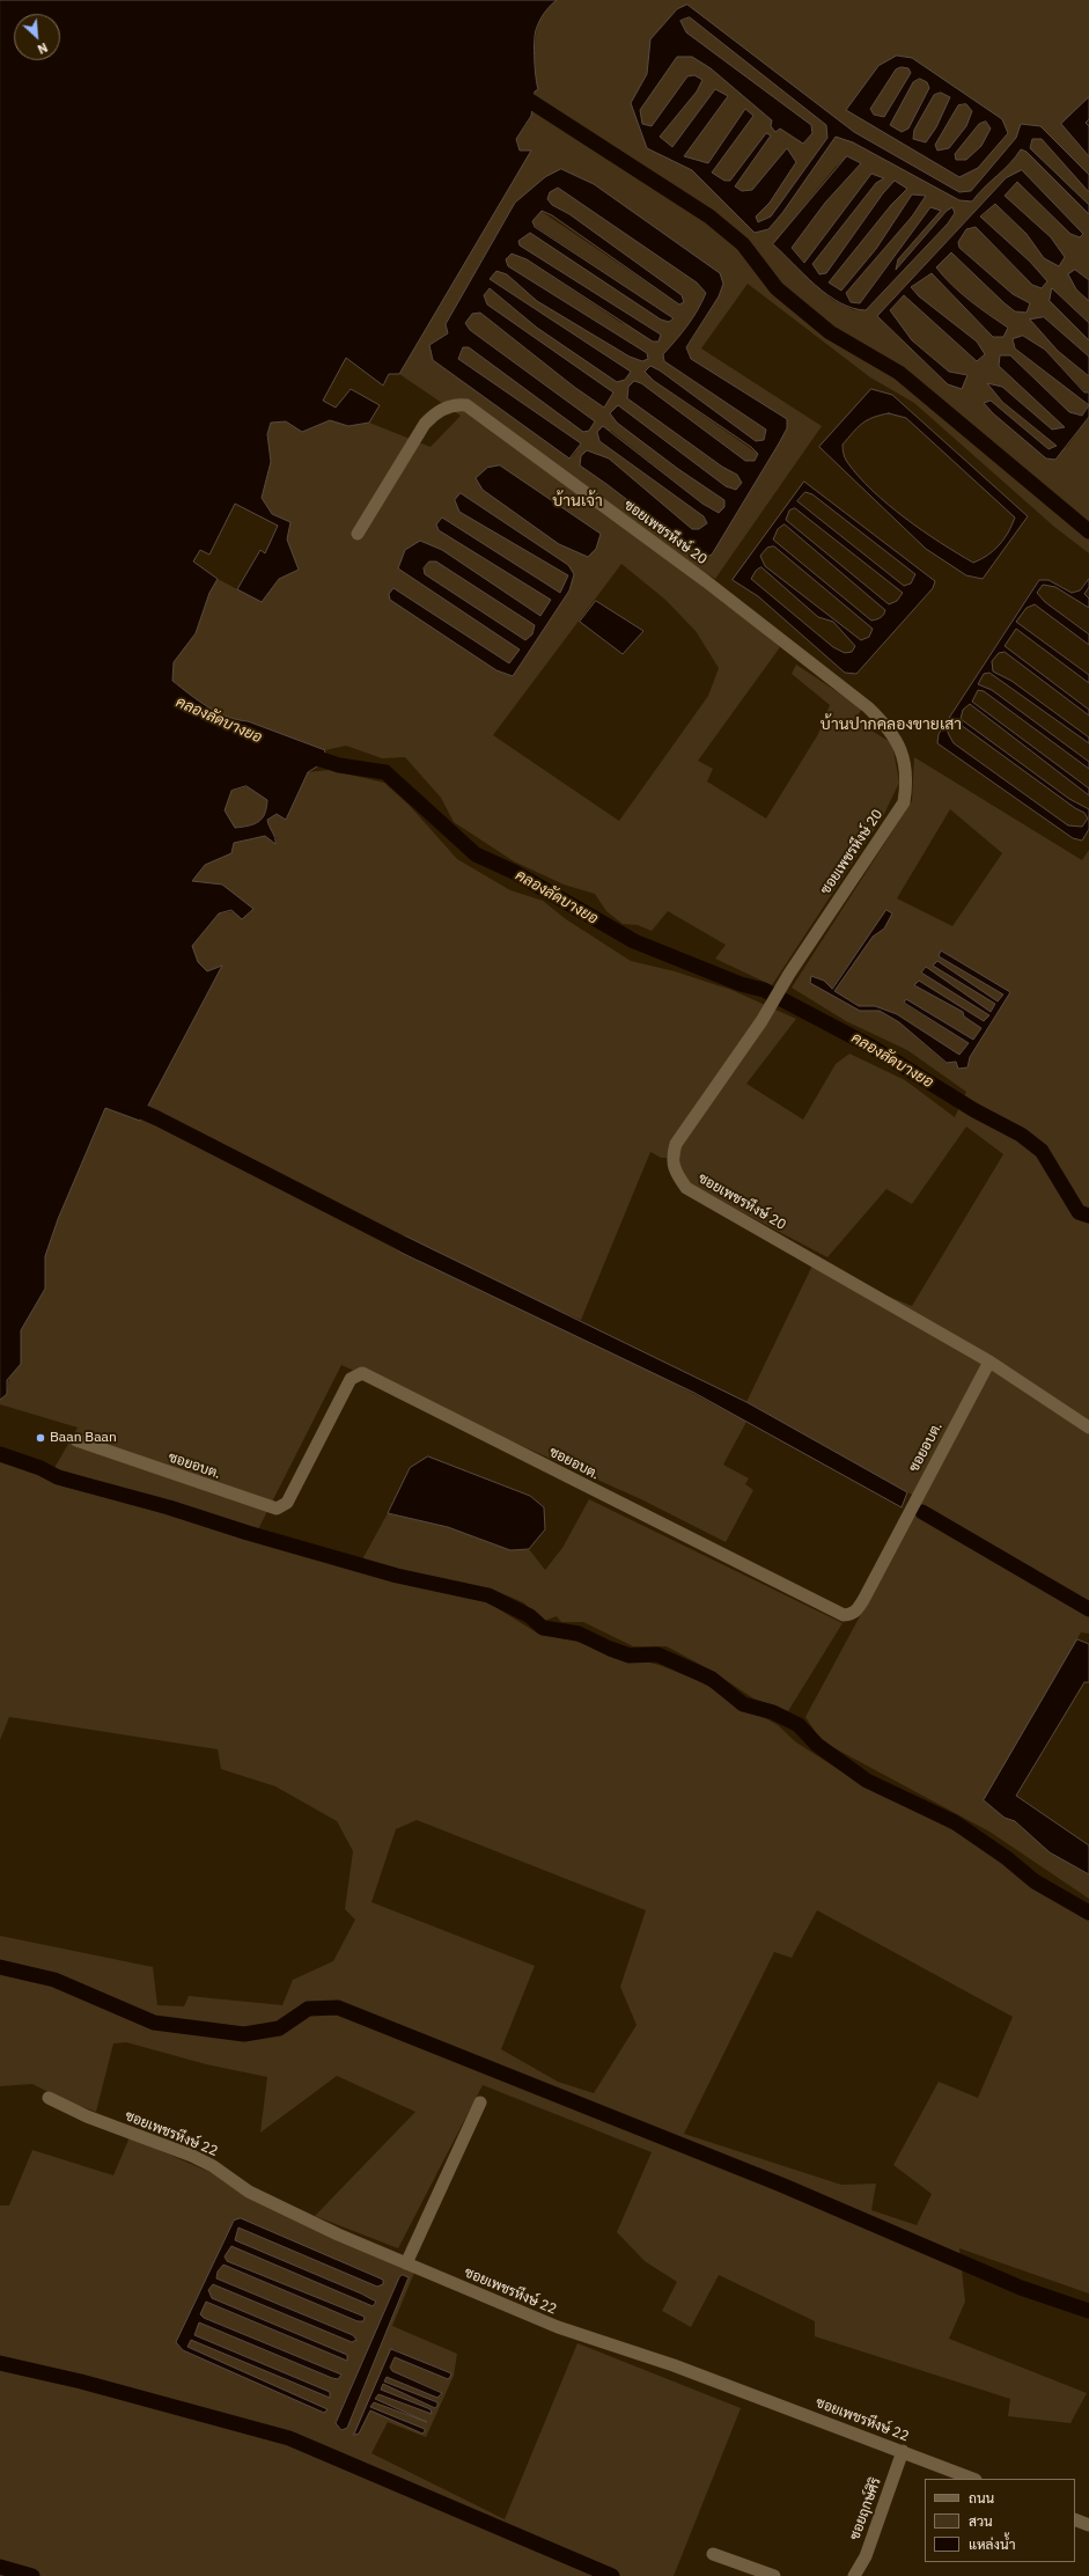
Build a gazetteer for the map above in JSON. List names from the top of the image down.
{
  "streets": {
    "street": [
      "ซอยเพชรหึงษ์ 20",
      "ซอยอบต.",
      "ซอยเพชรหึงษ์ 22",
      "ซอยฤกษ์ศิริ"
    ]
  },
  "crossings": [
    ["ซอยเพชรหึงษ์ 20", "ซอยอบต."],
    ["ซอยเพชรหึงษ์ 22", "ซอยฤกษ์ศิริ"]
  ],
  "districts": ["บ้านเจ้า", "บ้านปากคลองขายเสา"],
  "water": ["คลองลัดบางยอ"],
  "places": ["Baan Baan"],
  "legend": ["ถนน", "สวน", "แหล่งน้ำ"],
  "north": "bottom right"
}
